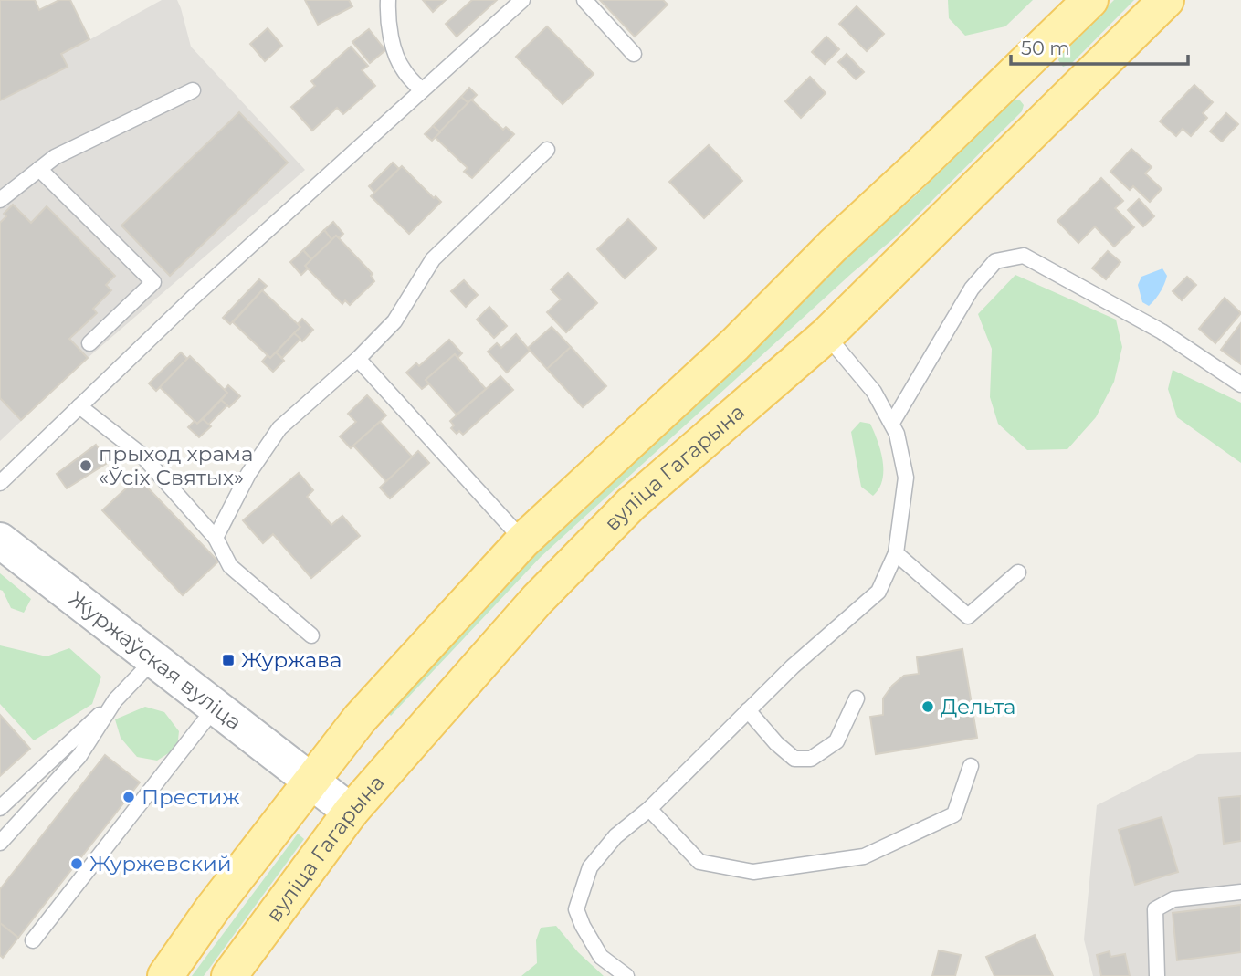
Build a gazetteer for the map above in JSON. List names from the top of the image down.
{
  "streets": {
    "main road": ["вуліца Гагарына"],
    "street": ["Журжаўская вуліца"]
  },
  "crossings": [
    ["вуліца Гагарына", "Журжаўская вуліца"]
  ],
  "places": {
    "other": [
      "прыход храма «Ўсіх Святых»",
      "Дельта",
      "Престиж",
      "Журжевский"
    ],
    "transit": ["Журжава"]
  },
  "scale_bar": "50 m"
}
